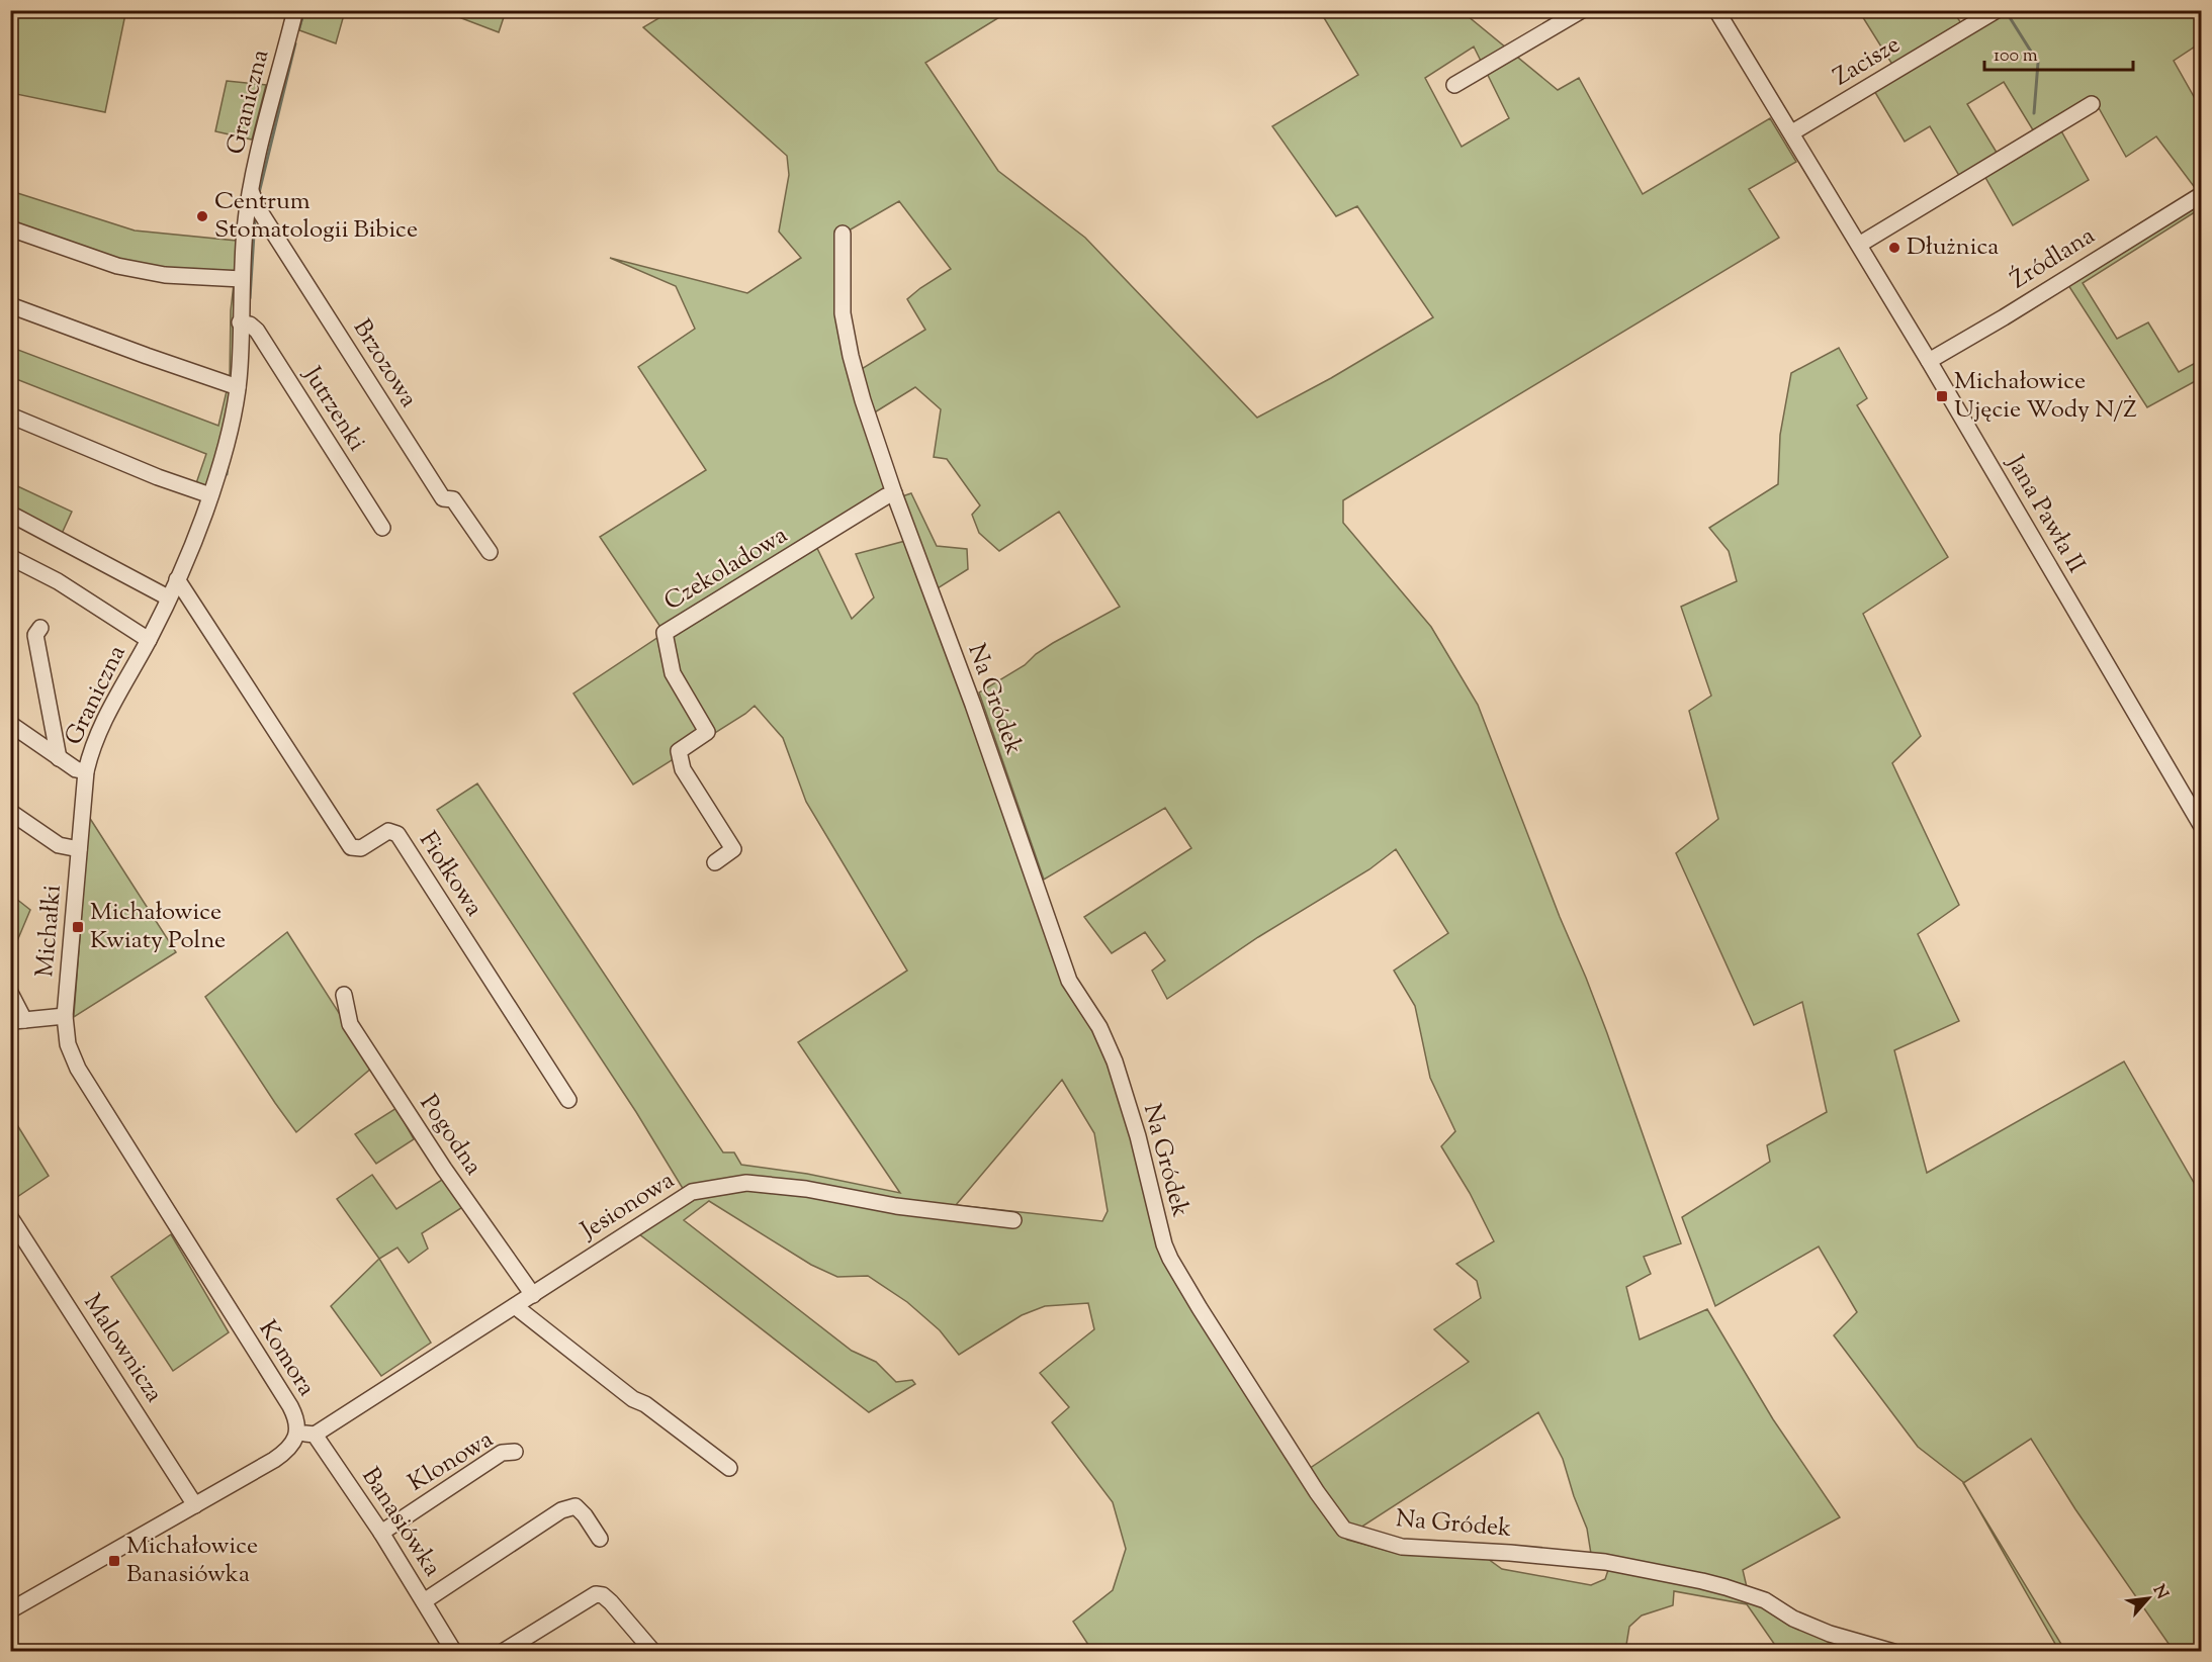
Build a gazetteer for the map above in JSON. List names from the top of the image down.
{
  "streets": {
    "street": [
      "Zacisze",
      "Graniczna",
      "Źródlana",
      "Brzozowa",
      "Jutrzenki",
      "Jana Pawła II",
      "Czekoladowa",
      "Na Gródek",
      "Fiołkowa",
      "Michałki",
      "Pogodna",
      "Jesionowa",
      "Malownicza",
      "Komora",
      "Klonowa",
      "Banasiówka"
    ]
  },
  "crossings": [
    ["Zacisze", "Jana Pawła II"],
    ["Graniczna", "Brzozowa"],
    ["Graniczna", "Jutrzenki"],
    ["Graniczna", "Fiołkowa"],
    ["Graniczna", "Michałki"],
    ["Źródlana", "Jana Pawła II"],
    ["Czekoladowa", "Na Gródek"],
    ["Michałki", "Komora"],
    ["Pogodna", "Jesionowa"],
    ["Jesionowa", "Banasiówka"],
    ["Malownicza", "Komora"],
    ["Klonowa", "Banasiówka"]
  ],
  "places": {
    "other": ["Centrum Stomatologii Bibice", "Dłużnica"],
    "transit": ["Michałowice Ujęcie Wody N/Ż", "Michałowice Kwiaty Polne", "Michałowice Banasiówka"]
  },
  "scale_bar": "100 m",
  "north": "top right"
}
